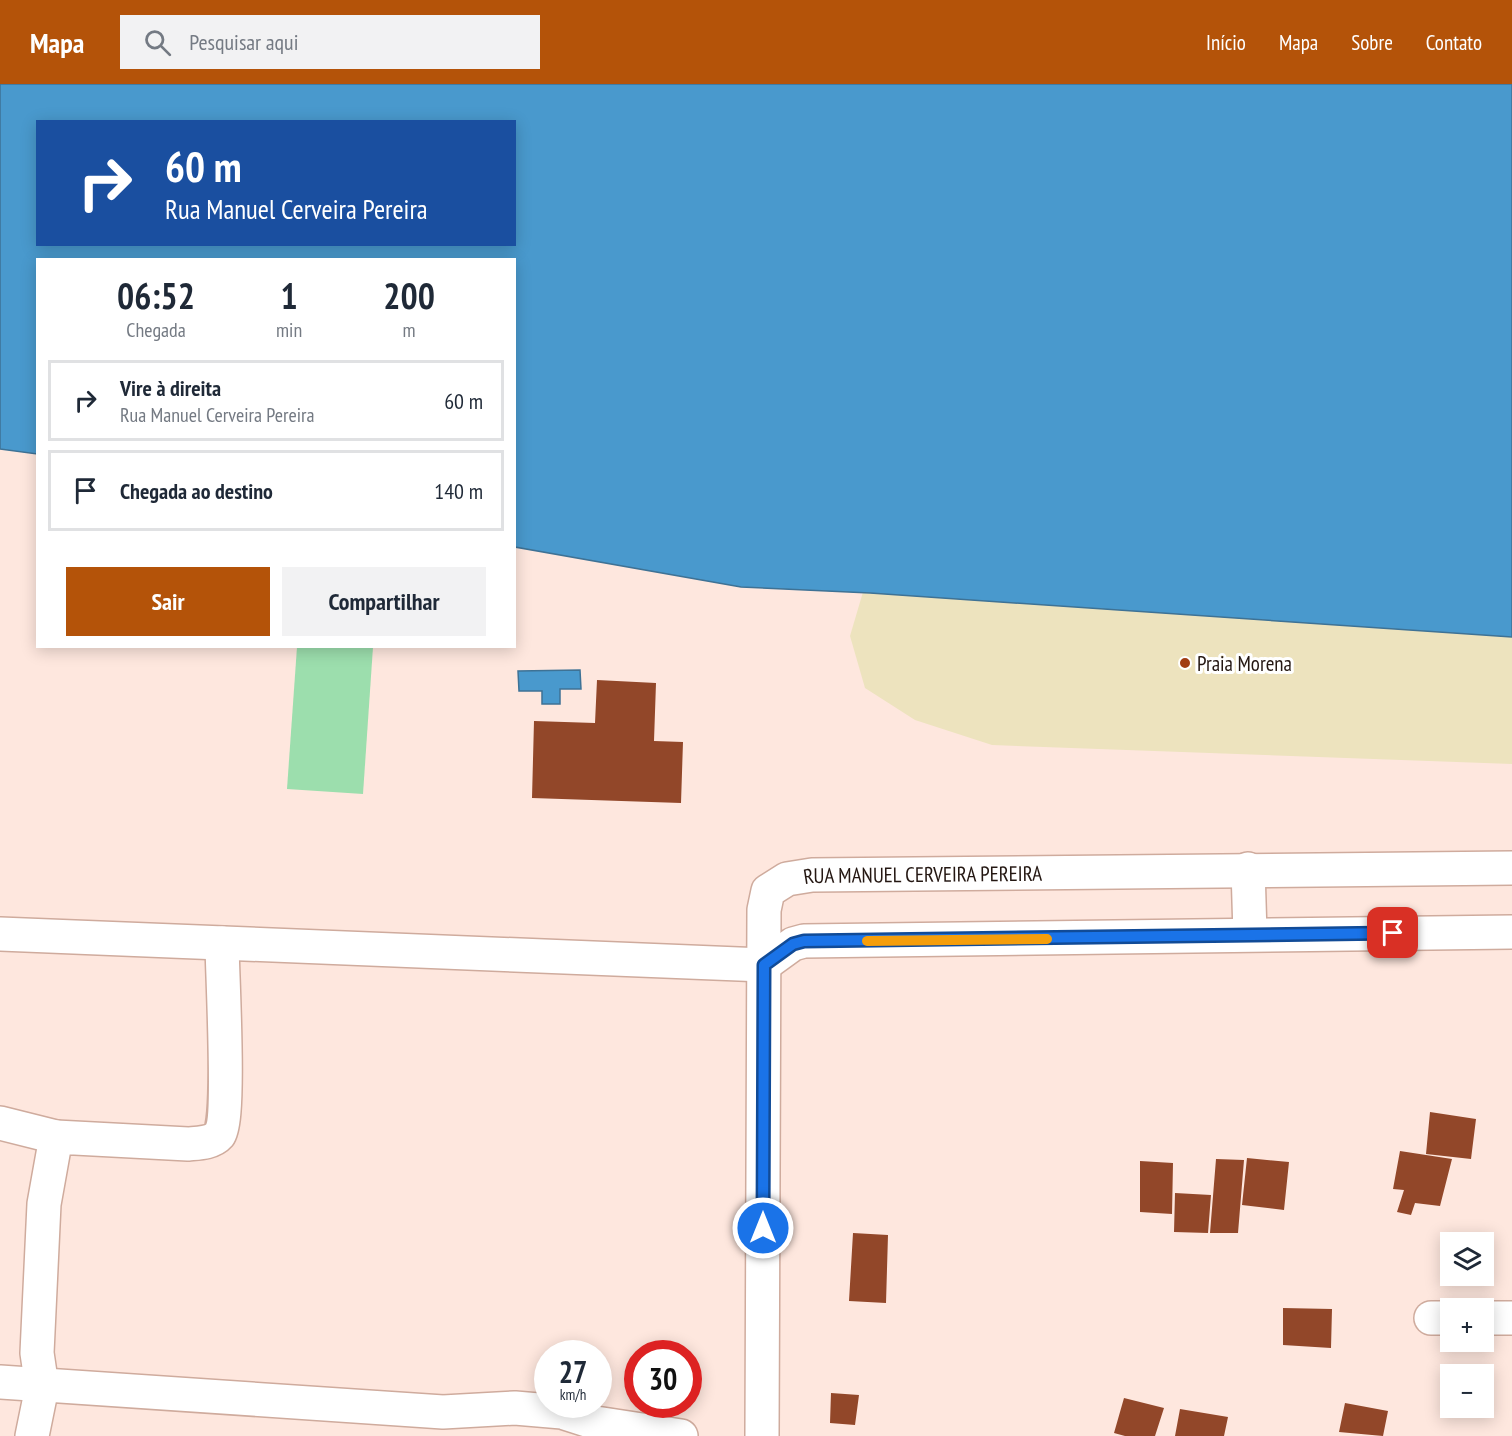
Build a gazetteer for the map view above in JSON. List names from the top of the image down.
{
  "streets": {
    "street": ["RUA MANUEL CERVEIRA PEREIRA"]
  },
  "places": ["Praia Morena"],
  "page": {
    "header": "Mapa",
    "search": "Pesquisar aqui",
    "nav": [
      "Início",
      "Mapa",
      "Sobre",
      "Contato"
    ],
    "turn": ["60 m", "Rua Manuel Cerveira Pereira"],
    "eta": [
      "06:52",
      "Chegada",
      "1",
      "min",
      "200",
      "m"
    ],
    "list": [
      {
        "name": "Vire à direita",
        "note": "Rua Manuel Cerveira Pereira",
        "value": "60 m"
      },
      {
        "name": "Chegada ao destino",
        "value": "140 m"
      }
    ],
    "buttons": ["Sair", "Compartilhar"],
    "map_buttons": ["+", "−"],
    "speed": "27 km/h",
    "limit": "30"
  }
}
